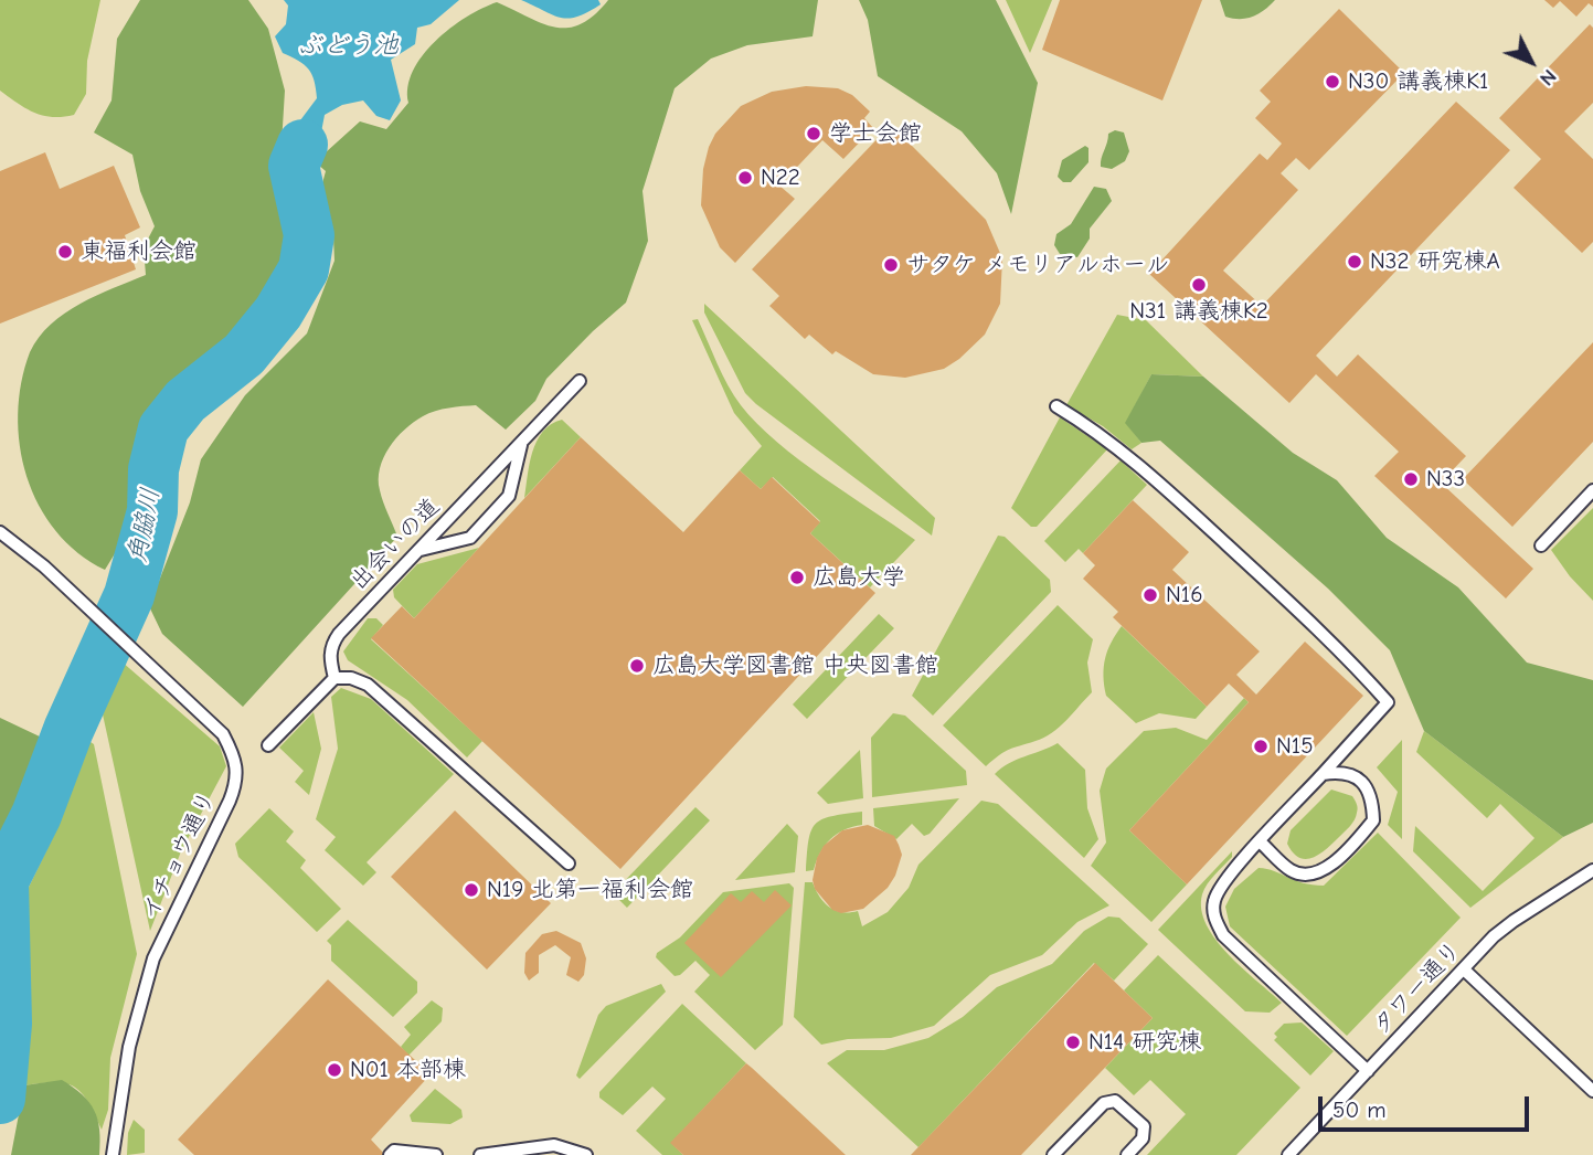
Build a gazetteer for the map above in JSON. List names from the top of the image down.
{
  "streets": {
    "lane": ["出会いの道", "イチョウ通り", "タワー通り"]
  },
  "water": ["ぶどう池", "角脇川"],
  "places": [
    "N30 講義棟K1",
    "学士会館",
    "N22",
    "東福利会館",
    "N32 研究棟A",
    "サタケ メモリアルホール",
    "N31 講義棟K2",
    "N33",
    "広島大学",
    "N16",
    "広島大学図書館 中央図書館",
    "N15",
    "N19 北第一福利会館",
    "N14 研究棟",
    "N01 本部棟"
  ],
  "scale_bar": "50 m",
  "north": "bottom right"
}
